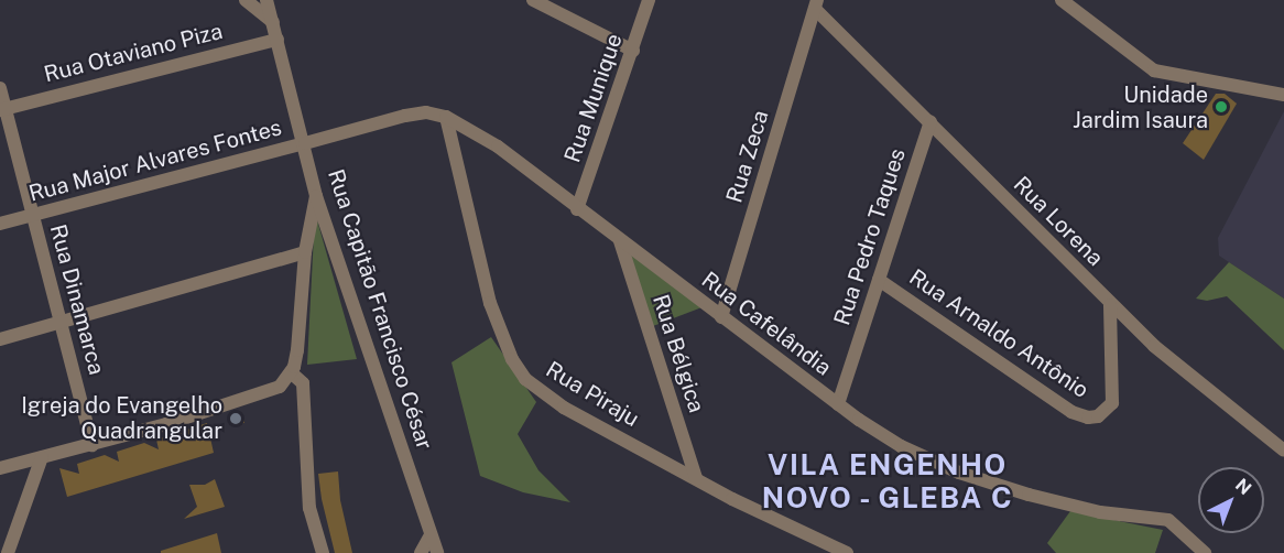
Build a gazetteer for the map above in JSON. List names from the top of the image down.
{
  "streets": {
    "street": [
      "Rua Otaviano Piza",
      "Rua Munique",
      "Rua Zeca",
      "Rua Major Alvares Fontes",
      "Rua Lorena",
      "Rua Pedro Taques",
      "Rua Dinamarca",
      "Rua Capitão Francisco César",
      "Rua Cafelândia",
      "Rua Arnaldo Antônio",
      "Rua Bélgica",
      "Rua Piraju"
    ]
  },
  "crossings": [
    ["Rua Otaviano Piza", "Rua Dinamarca"],
    ["Rua Otaviano Piza", "Rua Capitão Francisco César"],
    ["Rua Munique", "Rua Cafelândia"],
    ["Rua Zeca", "Rua Lorena"],
    ["Rua Zeca", "Rua Cafelândia"],
    ["Rua Major Alvares Fontes", "Rua Dinamarca"],
    ["Rua Major Alvares Fontes", "Rua Capitão Francisco César"],
    ["Rua Major Alvares Fontes", "Rua Cafelândia"],
    ["Rua Lorena", "Rua Pedro Taques"],
    ["Rua Lorena", "Rua Arnaldo Antônio"],
    ["Rua Pedro Taques", "Rua Cafelândia"],
    ["Rua Pedro Taques", "Rua Arnaldo Antônio"],
    ["Rua Cafelândia", "Rua Bélgica"],
    ["Rua Cafelândia", "Rua Piraju"],
    ["Rua Bélgica", "Rua Piraju"]
  ],
  "districts": ["VILA ENGENHO NOVO - GLEBA C"],
  "places": ["Unidade Jardim Isaura", "Igreja do Evangelho Quadrangular"],
  "north": "top right"
}
